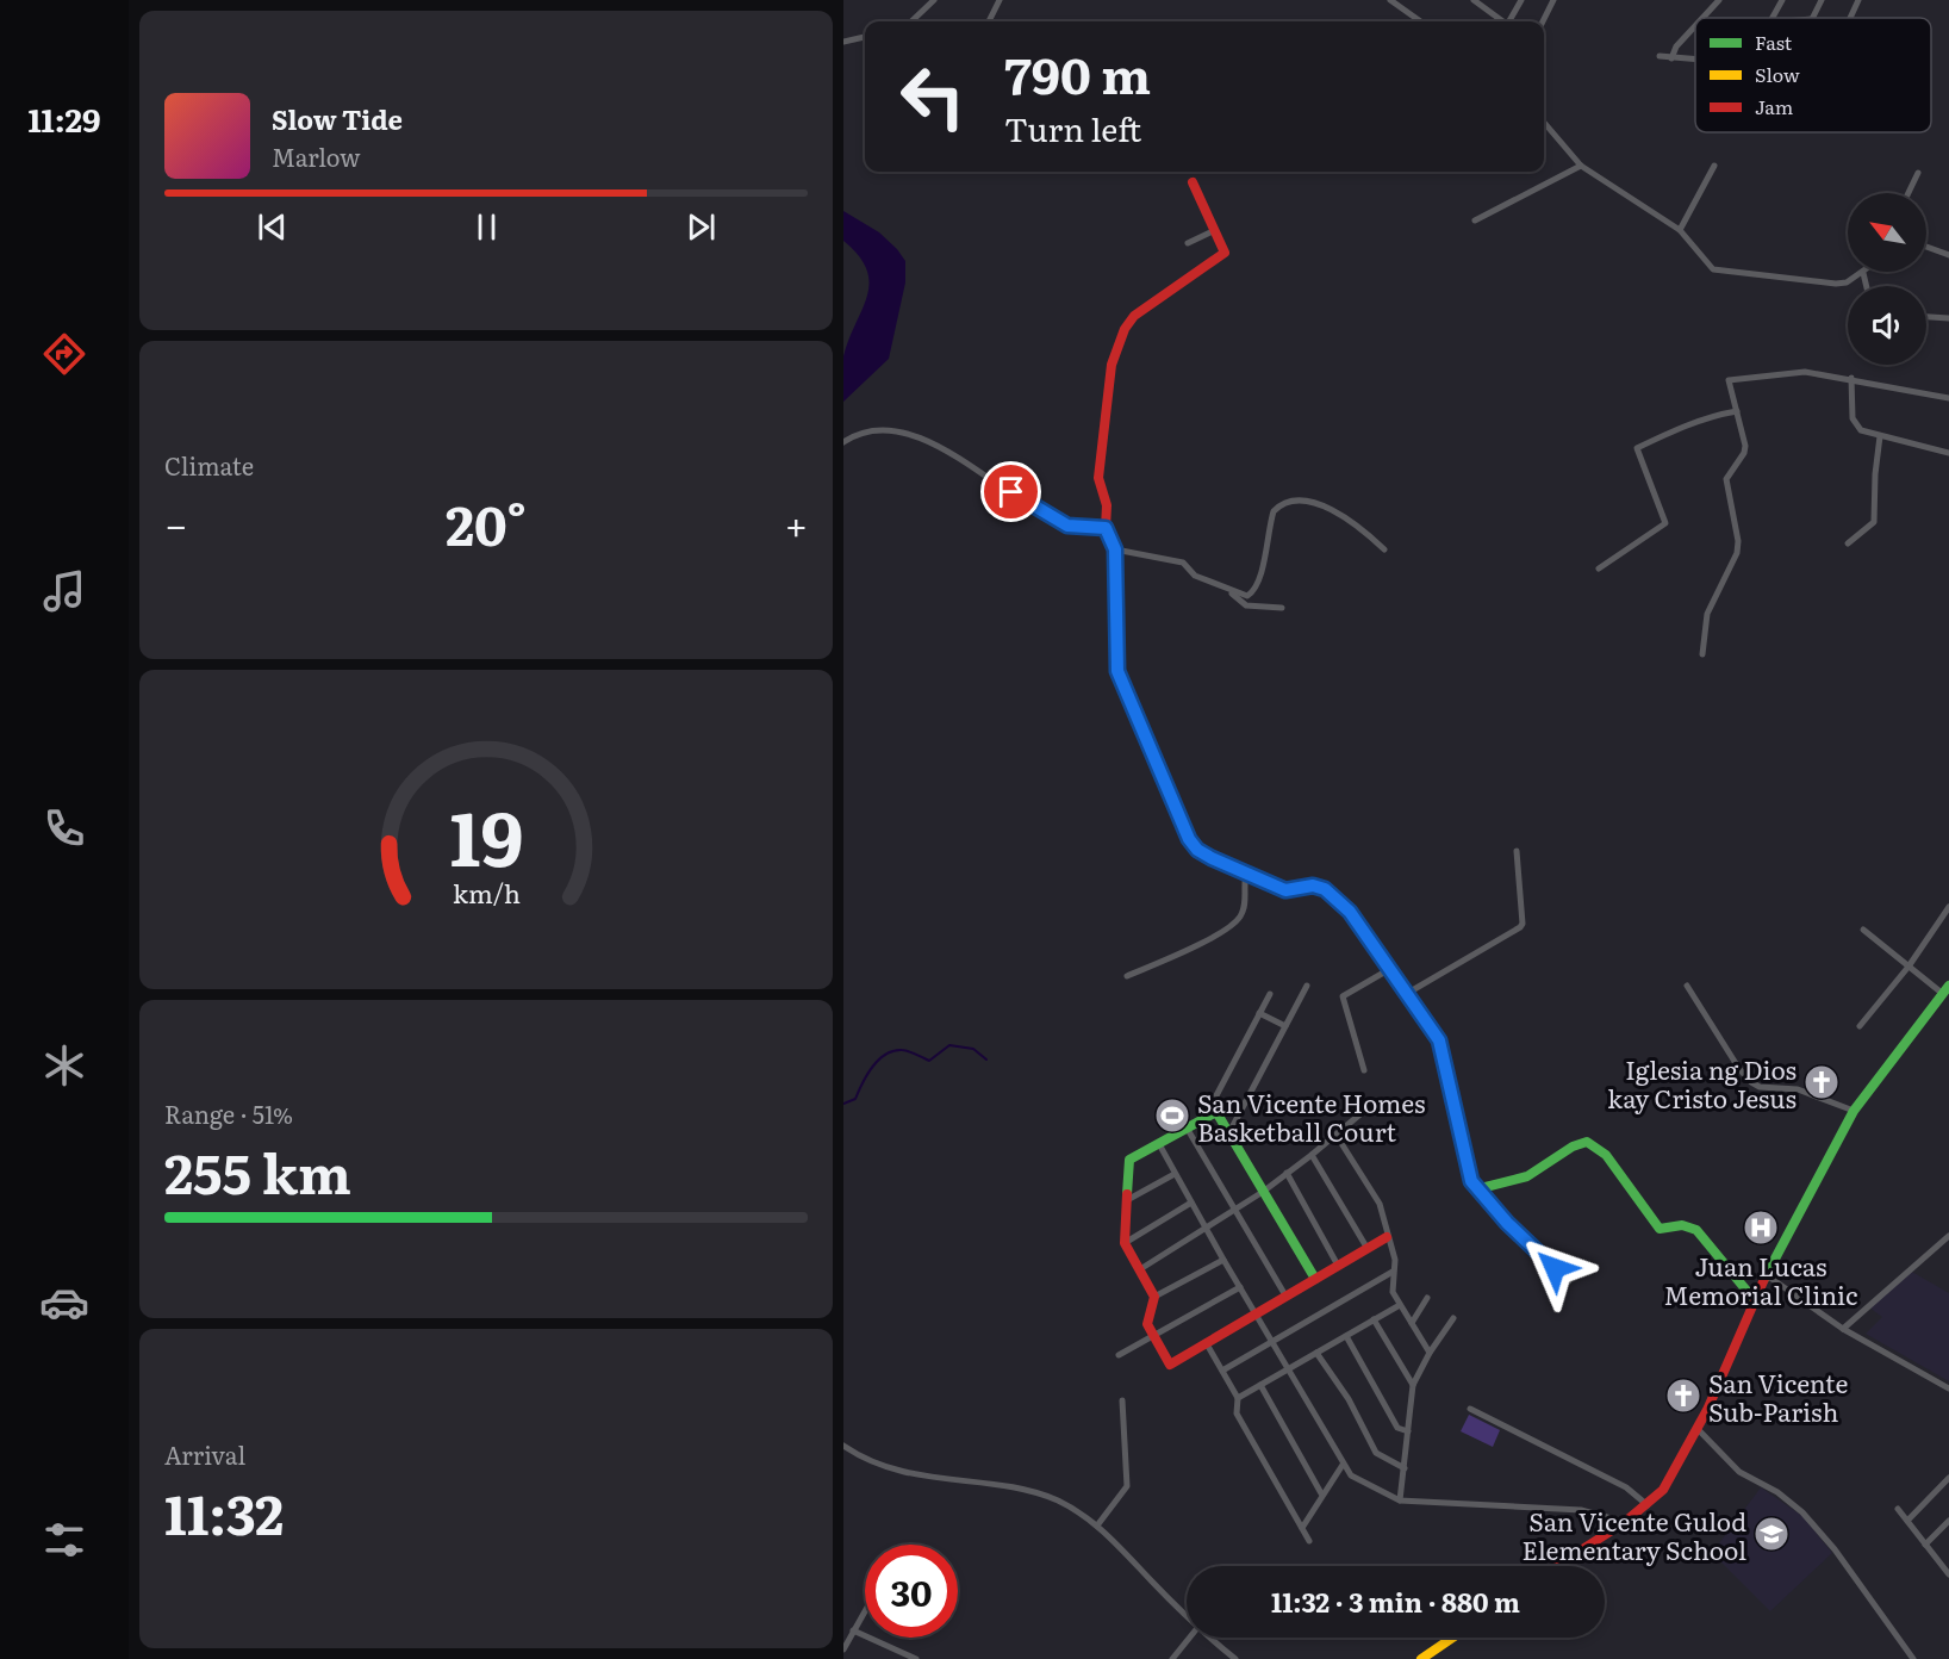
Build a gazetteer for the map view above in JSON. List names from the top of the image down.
{
  "places": {
    "church": ["Iglesia ng Dios kay Cristo Jesus", "San Vicente Sub-Parish"],
    "sports": ["San Vicente Homes Basketball Court"],
    "hospital": ["Juan Lucas Memorial Clinic"],
    "school or university": ["San Vicente Gulod Elementary School"]
  },
  "legend": ["Fast", "Slow", "Jam"],
  "north": "top left",
  "page": {
    "tabs": "11:29",
    "turn": ["790 m", "Turn left"],
    "song": ["Slow Tide", "Marlow"],
    "tile": [
      "Climate",
      ["Range · 51%", "255 km"],
      ["Arrival", "11:32"]
    ],
    "heat": ["−", "20°", "+"],
    "limit": "30",
    "trip": "11:32 · 3 min · 880 m",
    "gauge": ["19", "km/h"]
  }
}
